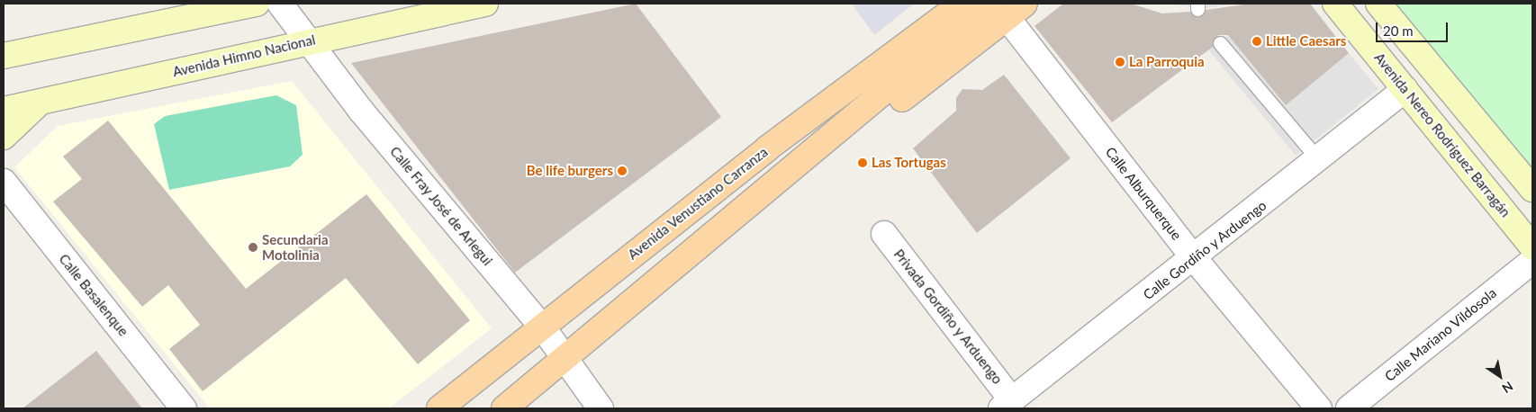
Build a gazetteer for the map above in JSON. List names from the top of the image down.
{
  "streets": {
    "main road": ["Avenida Himno Nacional", "Avenida Nereo Rodríguez Barragán", "Avenida Venustiano Carranza"],
    "street": [
      "Calle Alburquerque",
      "Calle Fray José de Arlegui",
      "Calle Gordiño y Arduengo",
      "Calle Basalenque",
      "Privada Gordiño y Arduengo",
      "Calle Mariano Vildosola"
    ]
  },
  "crossings": [
    ["Avenida Himno Nacional", "Calle Fray José de Arlegui"],
    ["Avenida Nereo Rodríguez Barragán", "Calle Gordiño y Arduengo"],
    ["Calle Alburquerque", "Calle Gordiño y Arduengo"],
    ["Avenida Venustiano Carranza", "Calle Fray José de Arlegui"],
    ["Calle Gordiño y Arduengo", "Privada Gordiño y Arduengo"]
  ],
  "places": [
    "Little Caesars",
    "La Parroquia",
    "Las Tortugas",
    "Be life burgers",
    "Secundaria Motolinia"
  ],
  "scale_bar": "20 m",
  "north": "bottom right"
}
